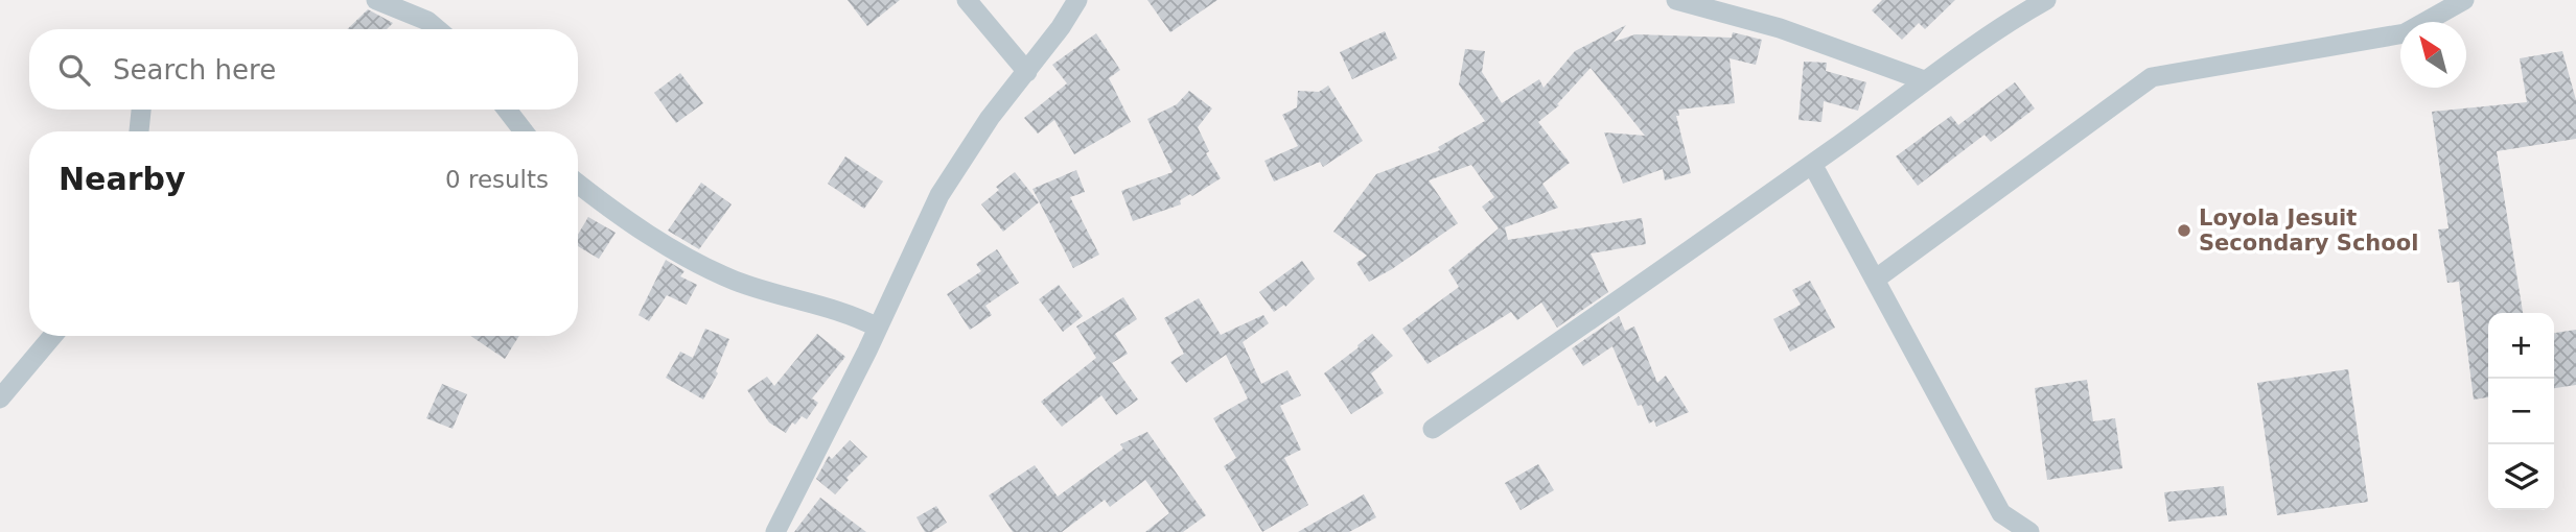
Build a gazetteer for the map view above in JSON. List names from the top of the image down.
{
  "places": ["Loyola Jesuit Secondary School"],
  "north": "top left",
  "page": {
    "search": "Search here",
    "heading": ["Nearby", "0 results"],
    "map_buttons": ["+", "−"]
  }
}
